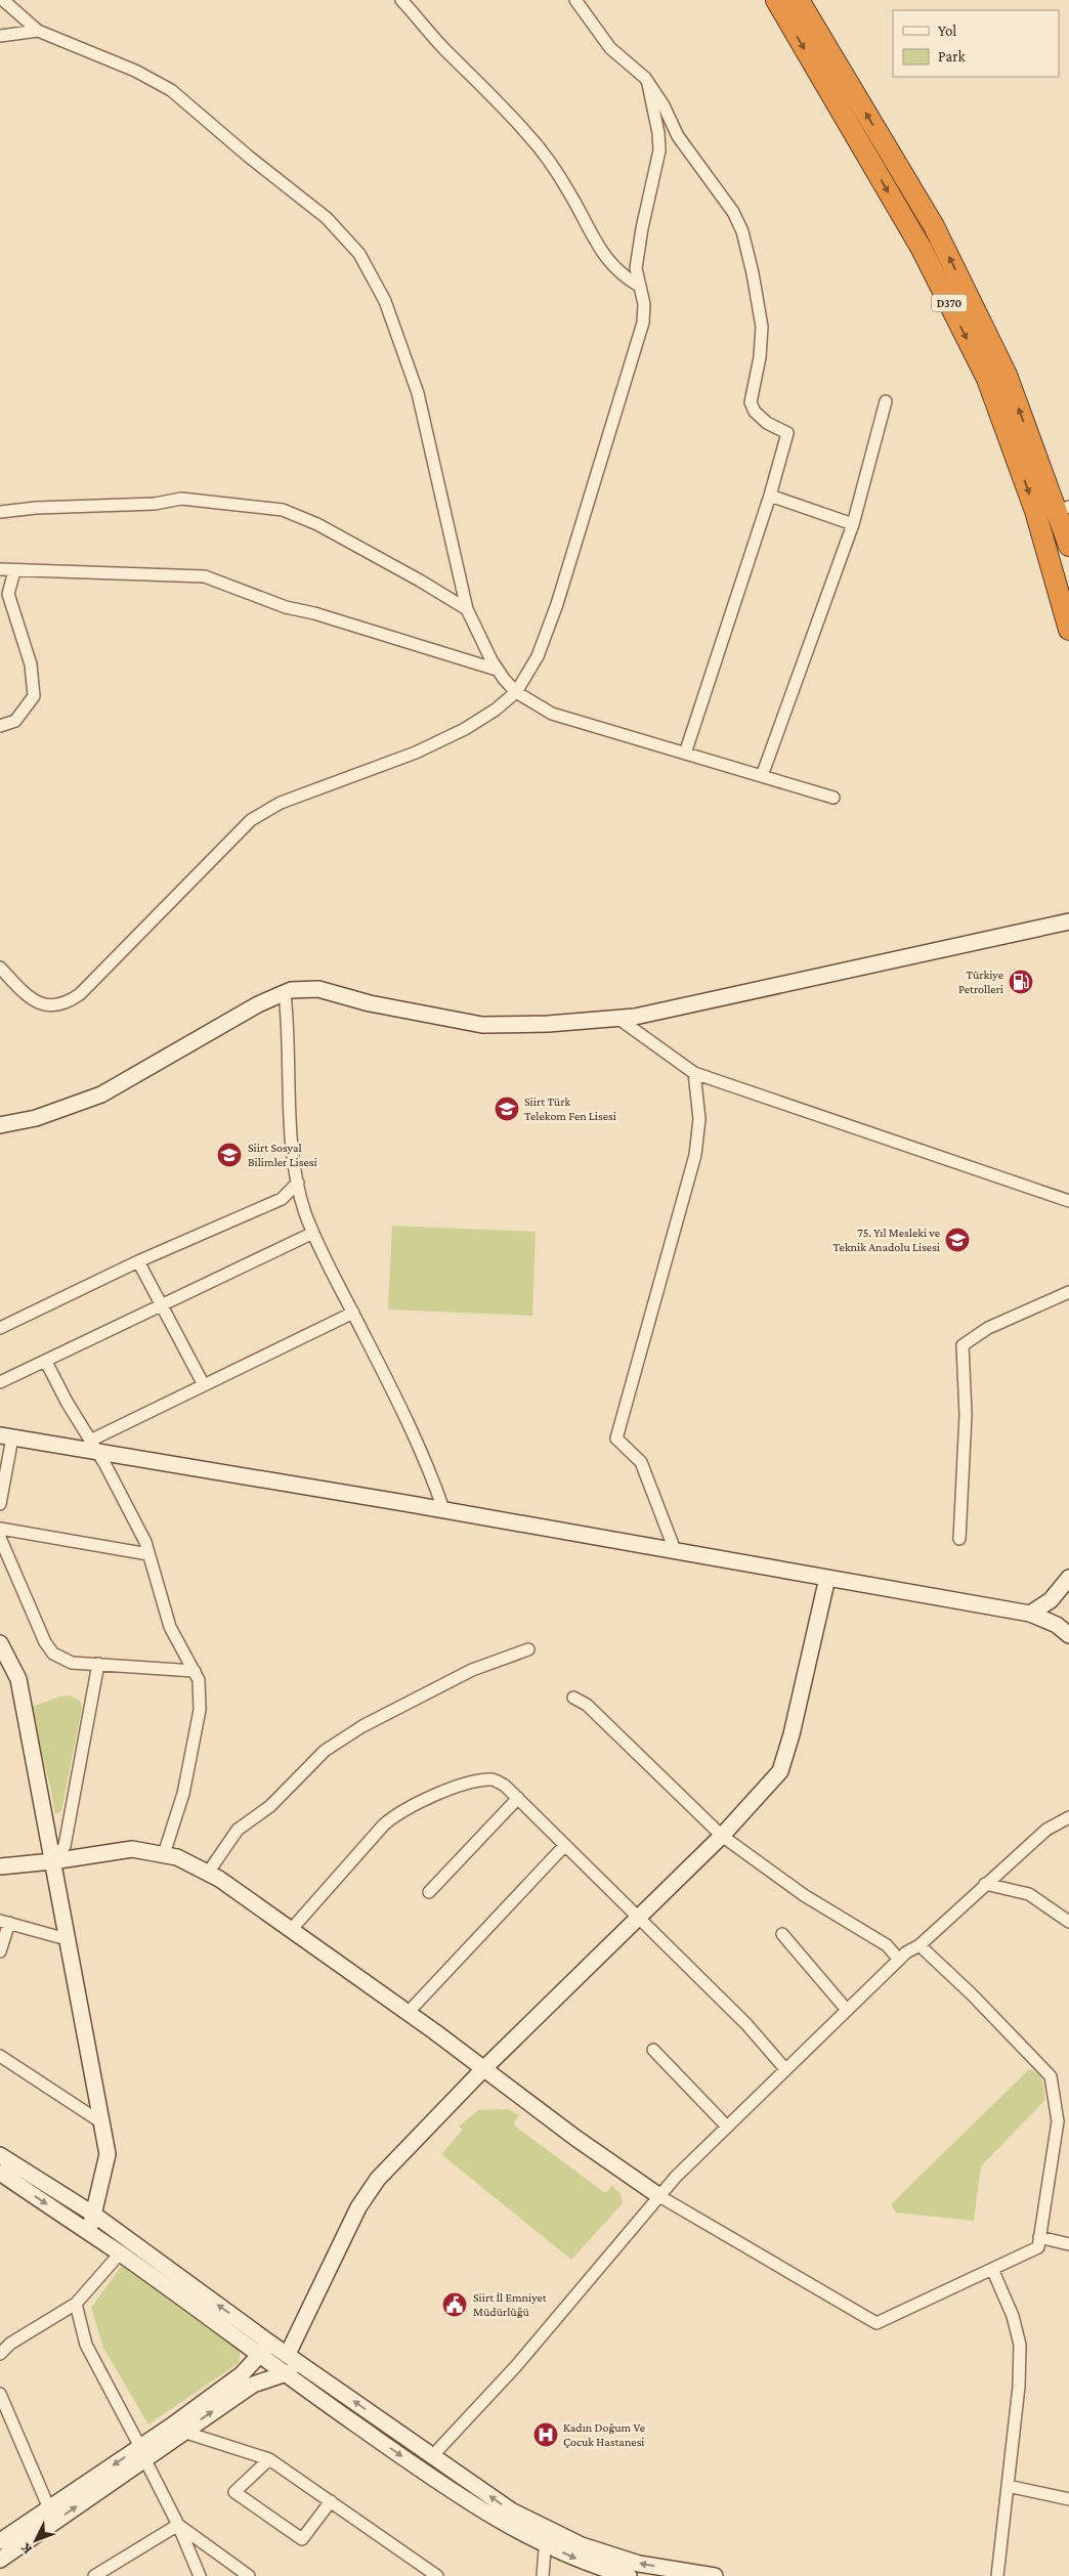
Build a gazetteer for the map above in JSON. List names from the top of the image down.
{
  "streets": {
    "highway": ["D370"]
  },
  "places": {
    "fuel station": ["Türkiye Petrolleri"],
    "school or university": ["Siirt Türk Telekom Fen Lisesi", "Siirt Sosyal Bilimler Lisesi", "75. Yıl Mesleki ve Teknik Anadolu Lisesi"],
    "public building": ["Siirt İl Emniyet Müdürlüğü"],
    "hospital": ["Kadın Doğum Ve Çocuk Hastanesi"]
  },
  "legend": ["Yol", "Park"],
  "north": "bottom left"
}
